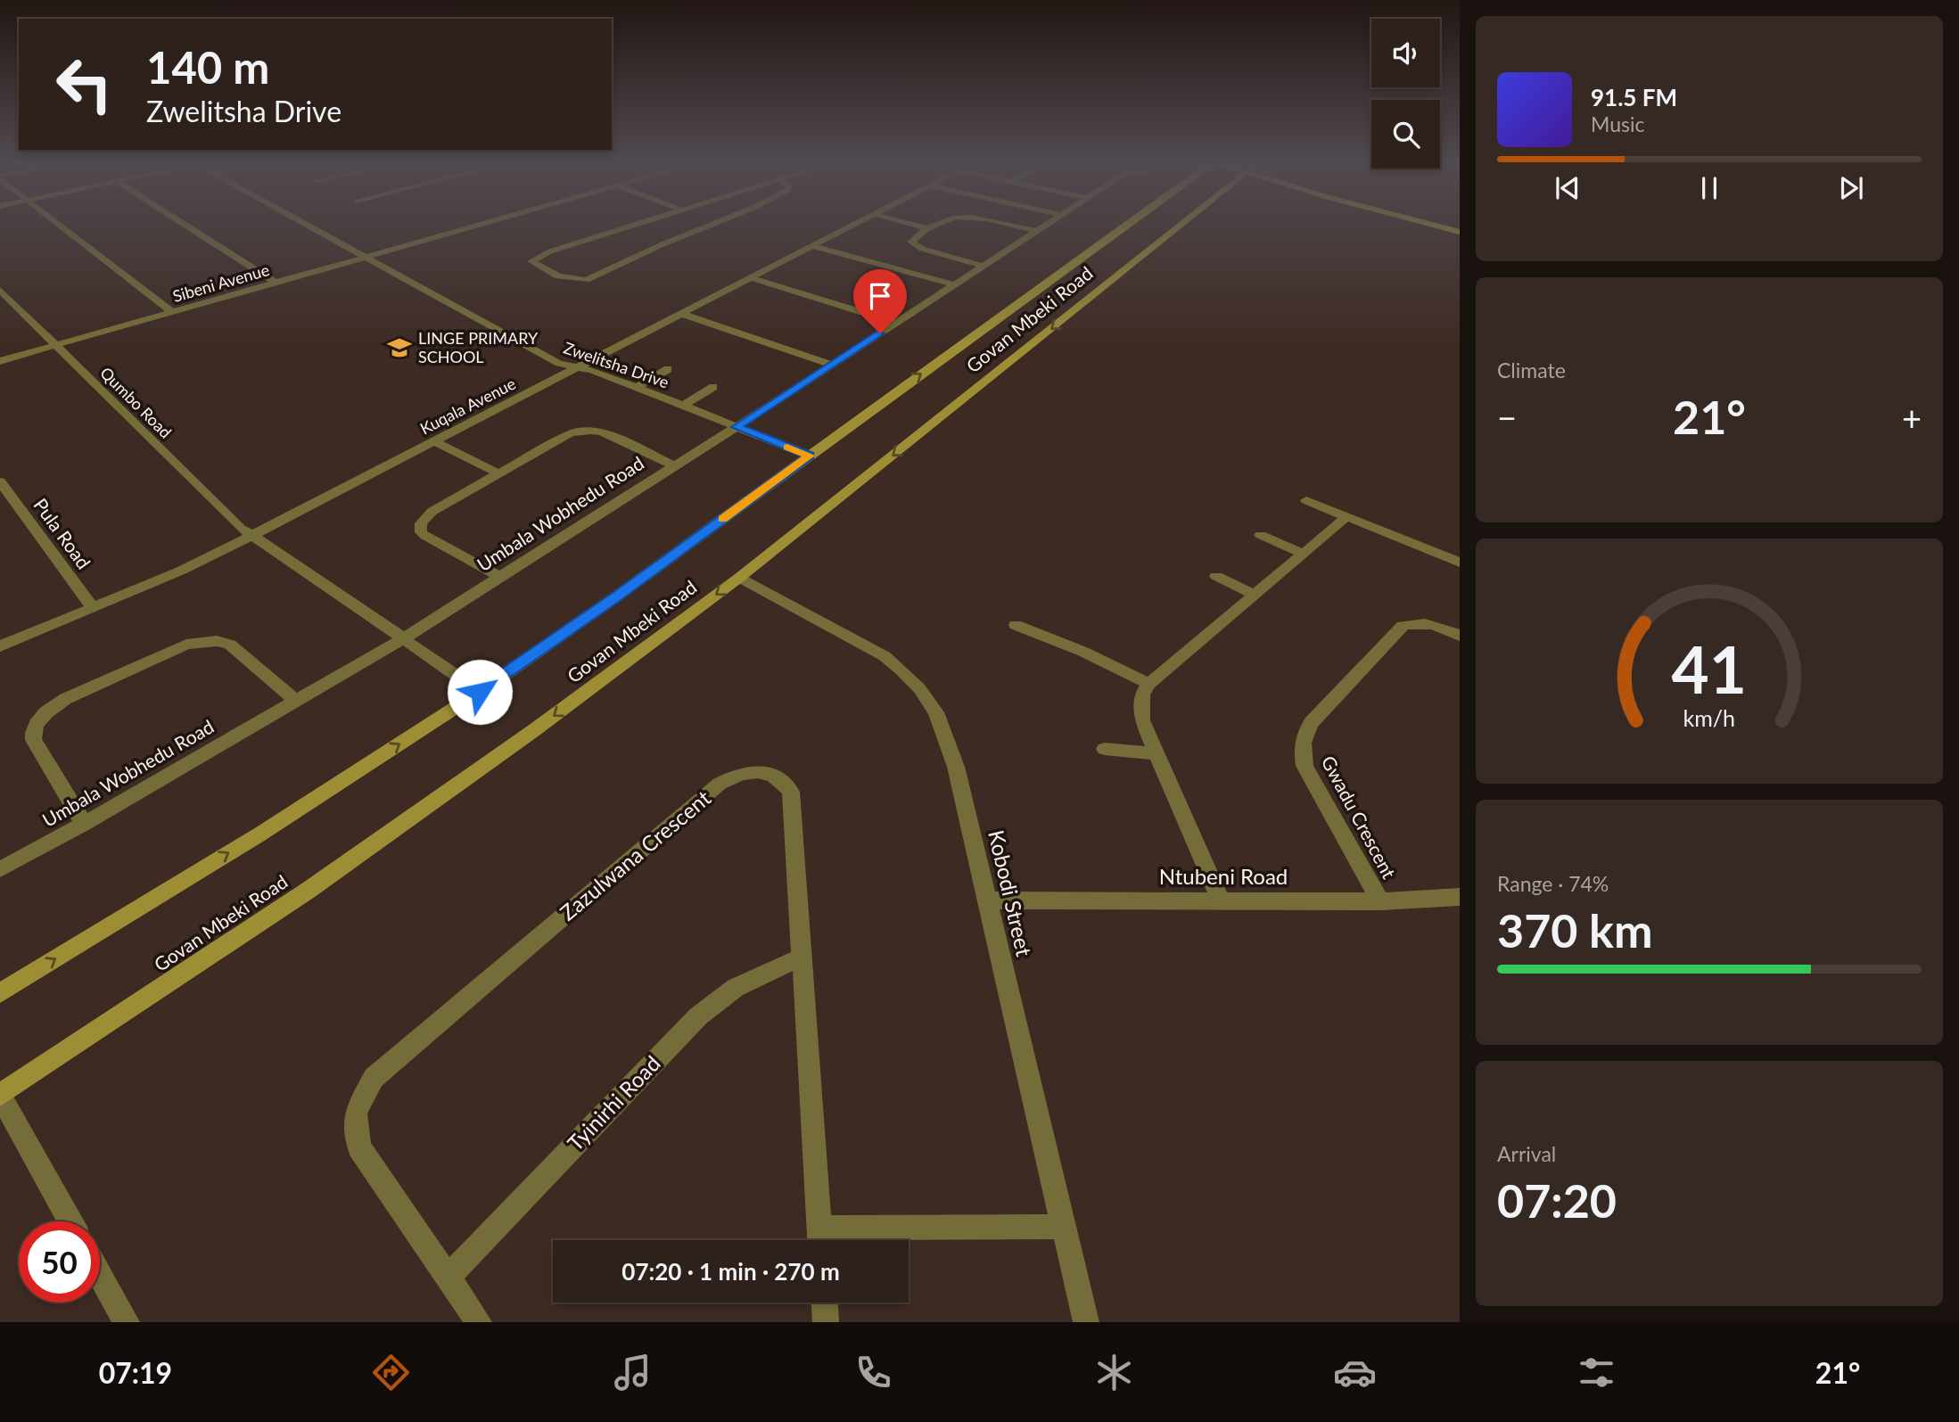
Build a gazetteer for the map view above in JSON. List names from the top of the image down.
{
  "streets": {
    "main road": ["Govan Mbeki Road"],
    "street": [
      "Sibeni Avenue",
      "Zwelitsha Drive",
      "Qumbo Road",
      "Kuqala Avenue",
      "Umbala Wobhedu Road",
      "Pula Road",
      "Gwadu Crescent",
      "Zazulwana Crescent",
      "Ntubeni Road",
      "Kobodi Street",
      "Tyinirhi Road"
    ]
  },
  "crossings": [
    ["Sibeni Avenue", "Zwelitsha Drive"],
    ["Sibeni Avenue", "Qumbo Road"],
    ["Govan Mbeki Road", "Zwelitsha Drive"],
    ["Govan Mbeki Road", "Qumbo Road"],
    ["Govan Mbeki Road", "Kobodi Street"],
    ["Zwelitsha Drive", "Kuqala Avenue"],
    ["Zwelitsha Drive", "Umbala Wobhedu Road"],
    ["Qumbo Road", "Kuqala Avenue"],
    ["Qumbo Road", "Umbala Wobhedu Road"],
    ["Kuqala Avenue", "Pula Road"],
    ["Gwadu Crescent", "Ntubeni Road"],
    ["Zazulwana Crescent", "Kobodi Street"],
    ["Zazulwana Crescent", "Tyinirhi Road"],
    ["Ntubeni Road", "Kobodi Street"]
  ],
  "places": {
    "school or university": ["LINGE PRIMARY SCHOOL"]
  },
  "page": {
    "turn": ["140 m", "Zwelitsha Drive"],
    "song": ["91.5 FM", "Music"],
    "tile": [
      "Climate",
      ["Range · 74%", "370 km"],
      ["Arrival", "07:20"]
    ],
    "heat": ["−", "21°", "+"],
    "limit": "50",
    "trip": "07:20 · 1 min · 270 m",
    "tabs": ["07:19", "21°"],
    "gauge": ["41", "km/h"]
  }
}
